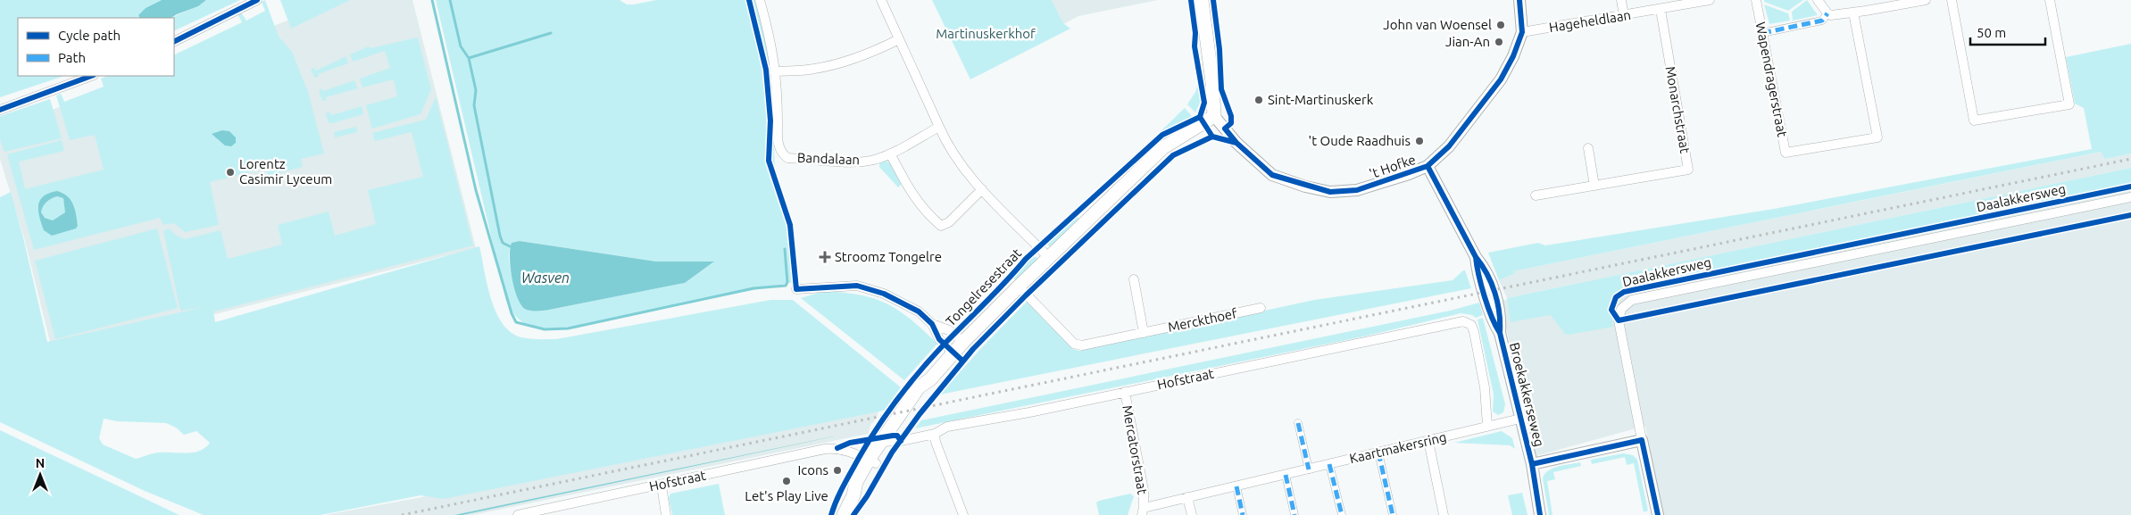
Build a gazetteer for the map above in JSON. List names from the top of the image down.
{
  "streets": {
    "main road": ["Tongelresestraat"],
    "street": [
      "Hageheldlaan",
      "Wapendragerstraat",
      "Monarchstraat",
      "Bandalaan",
      "'t Hofke",
      "Daalakkersweg",
      "Merckthoef",
      "Hofstraat",
      "Broekakkerseweg",
      "Kaartmakersring",
      "Mercatorstraat"
    ]
  },
  "crossings": [
    ["Hageheldlaan", "Monarchstraat"],
    ["Hageheldlaan", "'t Hofke"],
    ["'t Hofke", "Tongelresestraat"],
    ["'t Hofke", "Broekakkerseweg"],
    ["Tongelresestraat", "Merckthoef"],
    ["Tongelresestraat", "Hofstraat"],
    ["Hofstraat", "Kaartmakersring"],
    ["Hofstraat", "Mercatorstraat"],
    ["Broekakkerseweg", "Kaartmakersring"],
    ["Kaartmakersring", "Mercatorstraat"]
  ],
  "water": ["Wasven"],
  "parks": ["Martinuskerkhof"],
  "places": {
    "other": [
      "John van Woensel",
      "Jian-An",
      "Sint-Martinuskerk",
      "'t Oude Raadhuis",
      "Lorentz Casimir Lyceum",
      "Icons",
      "Let's Play Live"
    ],
    "health": ["Stroomz Tongelre"]
  },
  "legend": ["Cycle path", "Path"],
  "scale_bar": "50 m",
  "north": "top"
}
